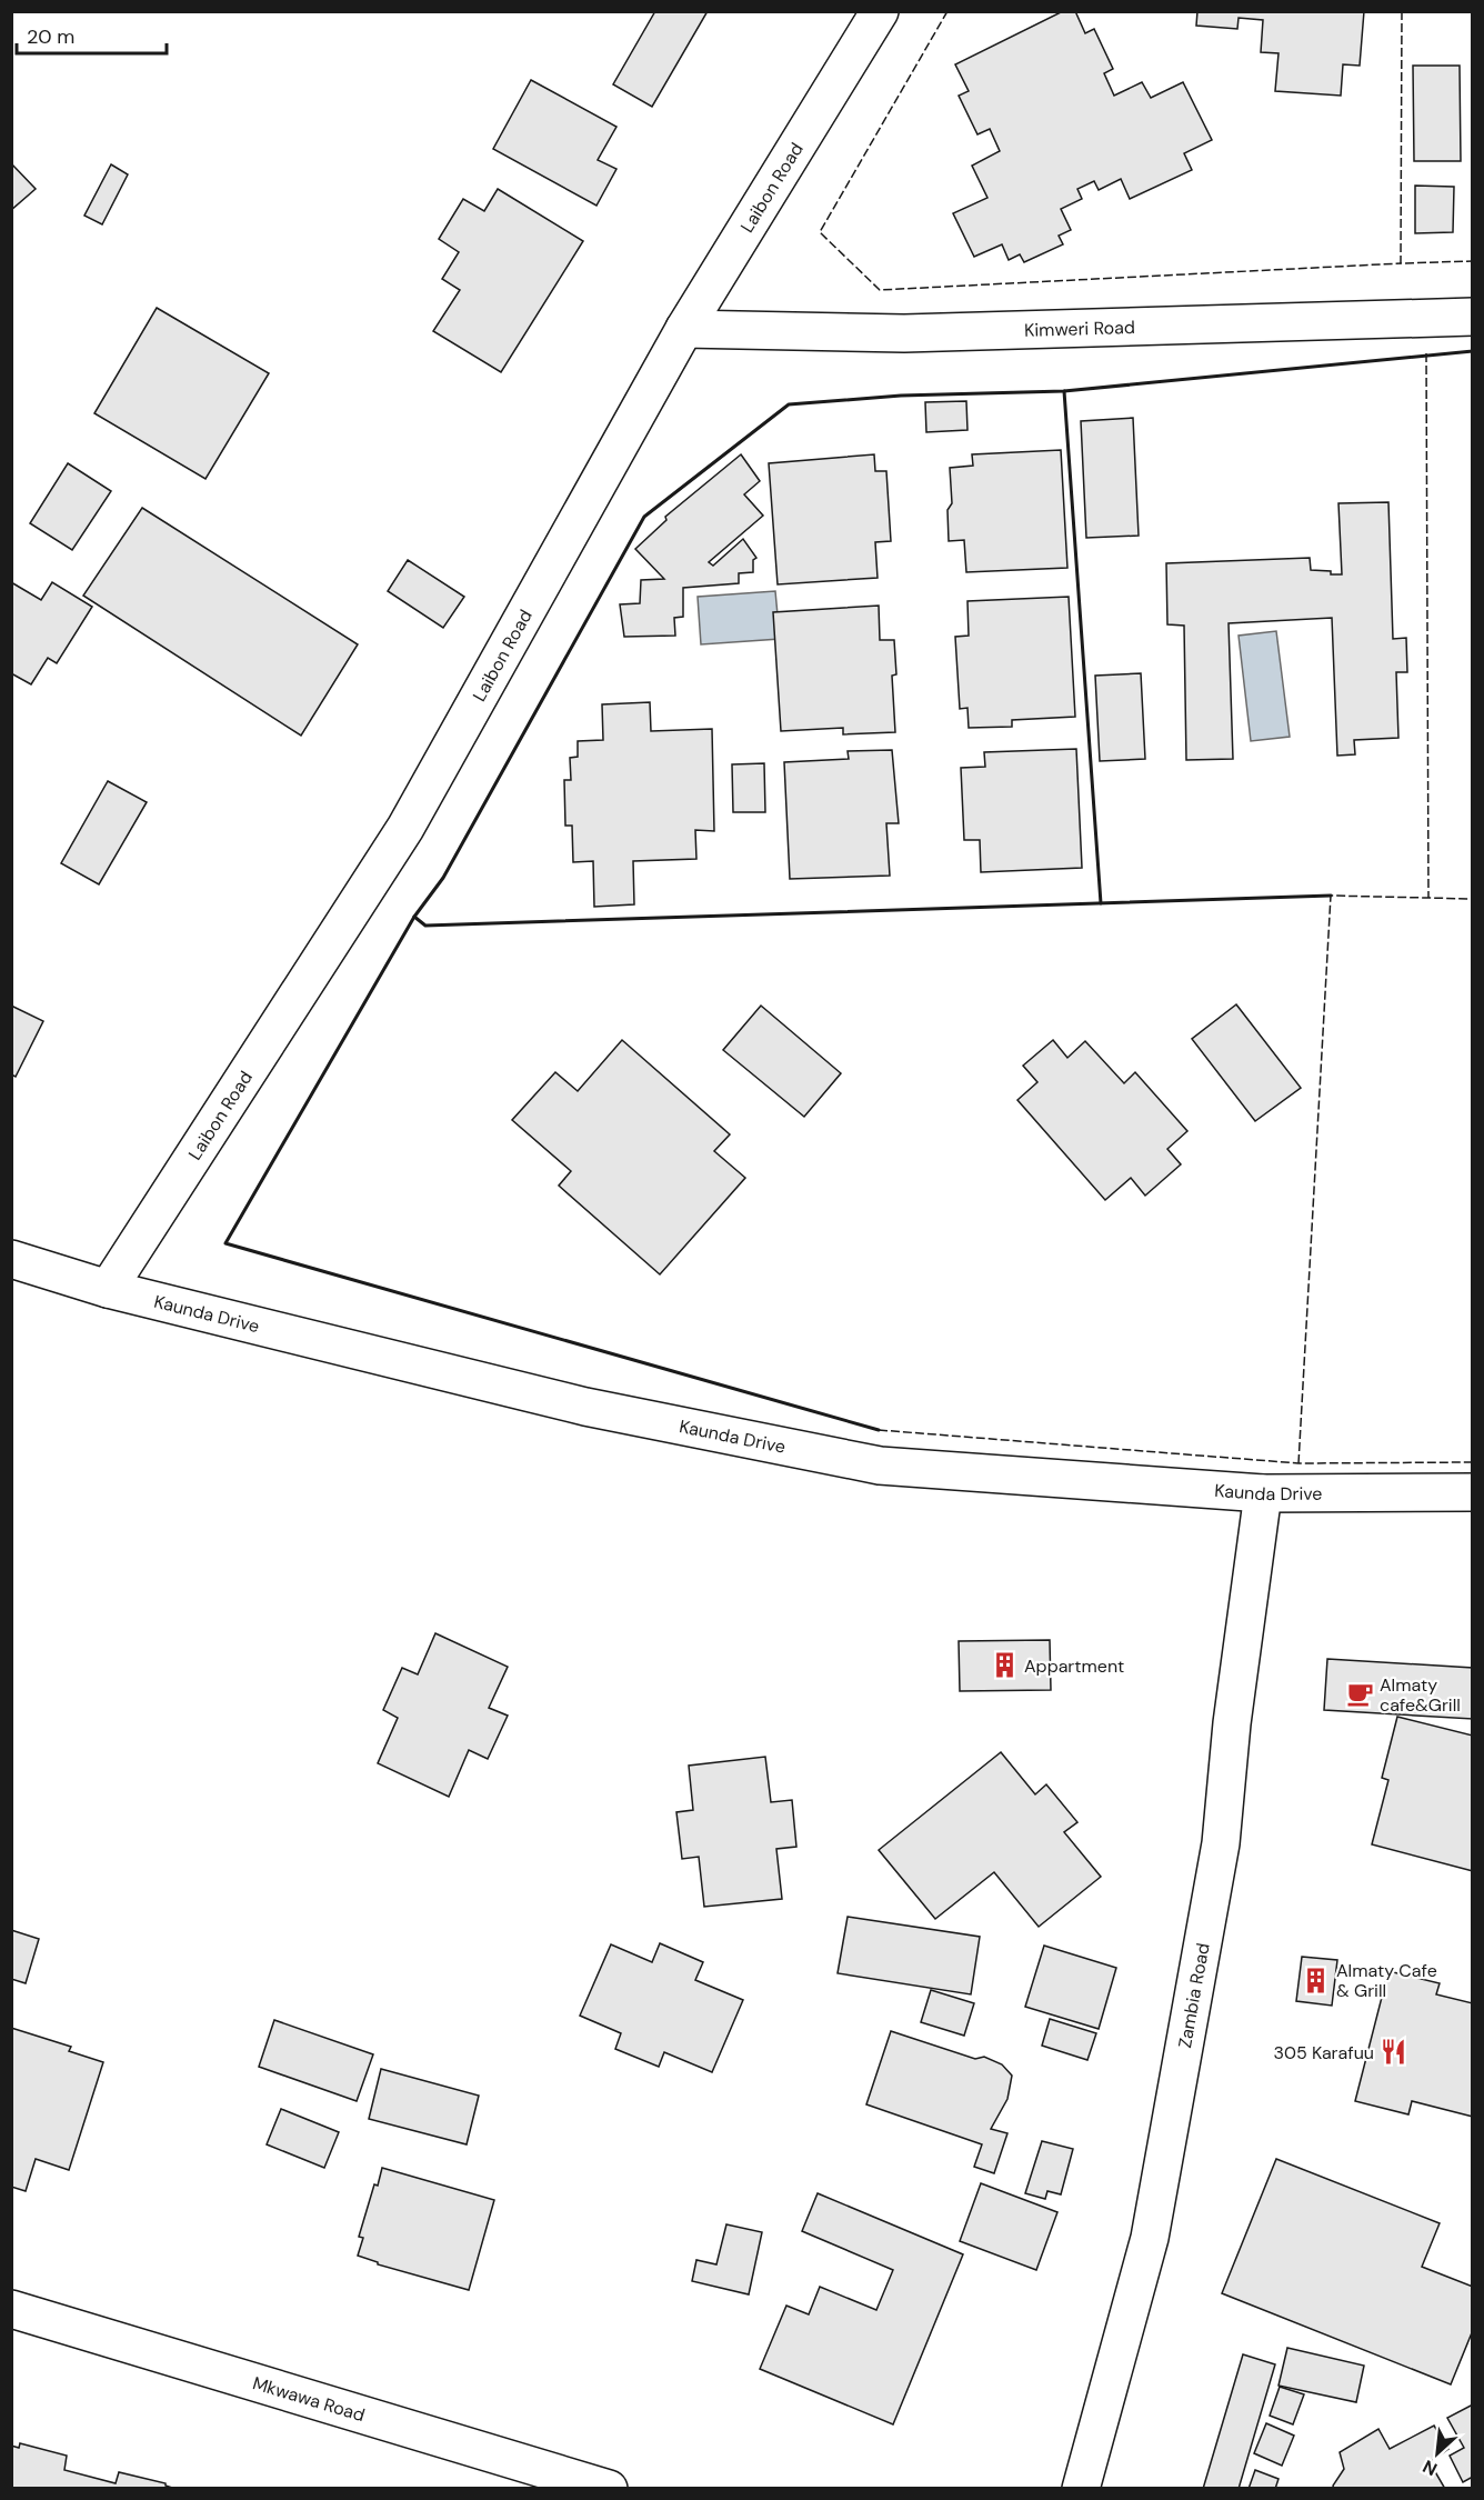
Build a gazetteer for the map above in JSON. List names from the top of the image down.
{
  "streets": {
    "street": [
      "Laibon Road",
      "Kimweri Road",
      "Kaunda Drive",
      "Zambia Road",
      "Mkwawa Road"
    ]
  },
  "crossings": [
    ["Laibon Road", "Kimweri Road"],
    ["Laibon Road", "Kaunda Drive"],
    ["Kaunda Drive", "Zambia Road"]
  ],
  "places": {
    "building": ["Appartment", "Almaty Cafe & Grill"],
    "cafe": ["Almaty cafe&Grill"],
    "restaurant": ["305 Karafuu"]
  },
  "scale_bar": "20 m",
  "north": "bottom left"
}
